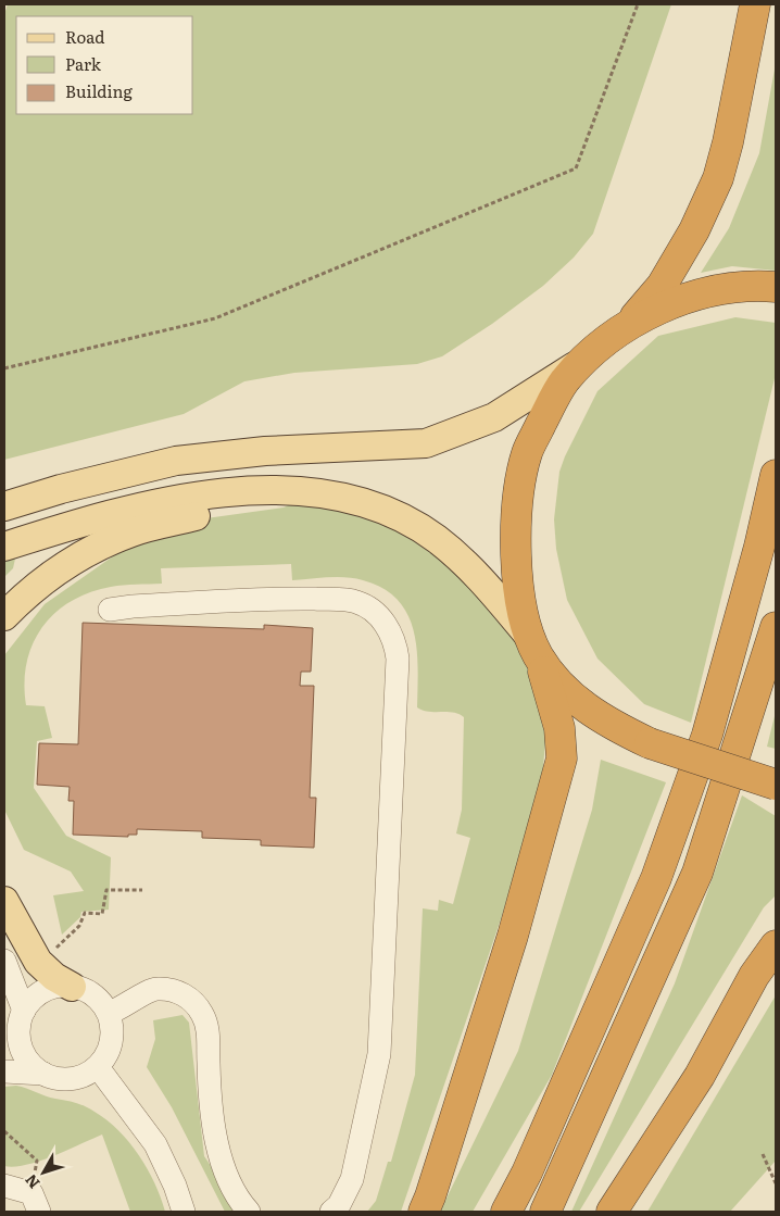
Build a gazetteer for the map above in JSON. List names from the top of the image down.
{
  "legend": ["Road", "Park", "Building"],
  "north": "bottom left"
}
